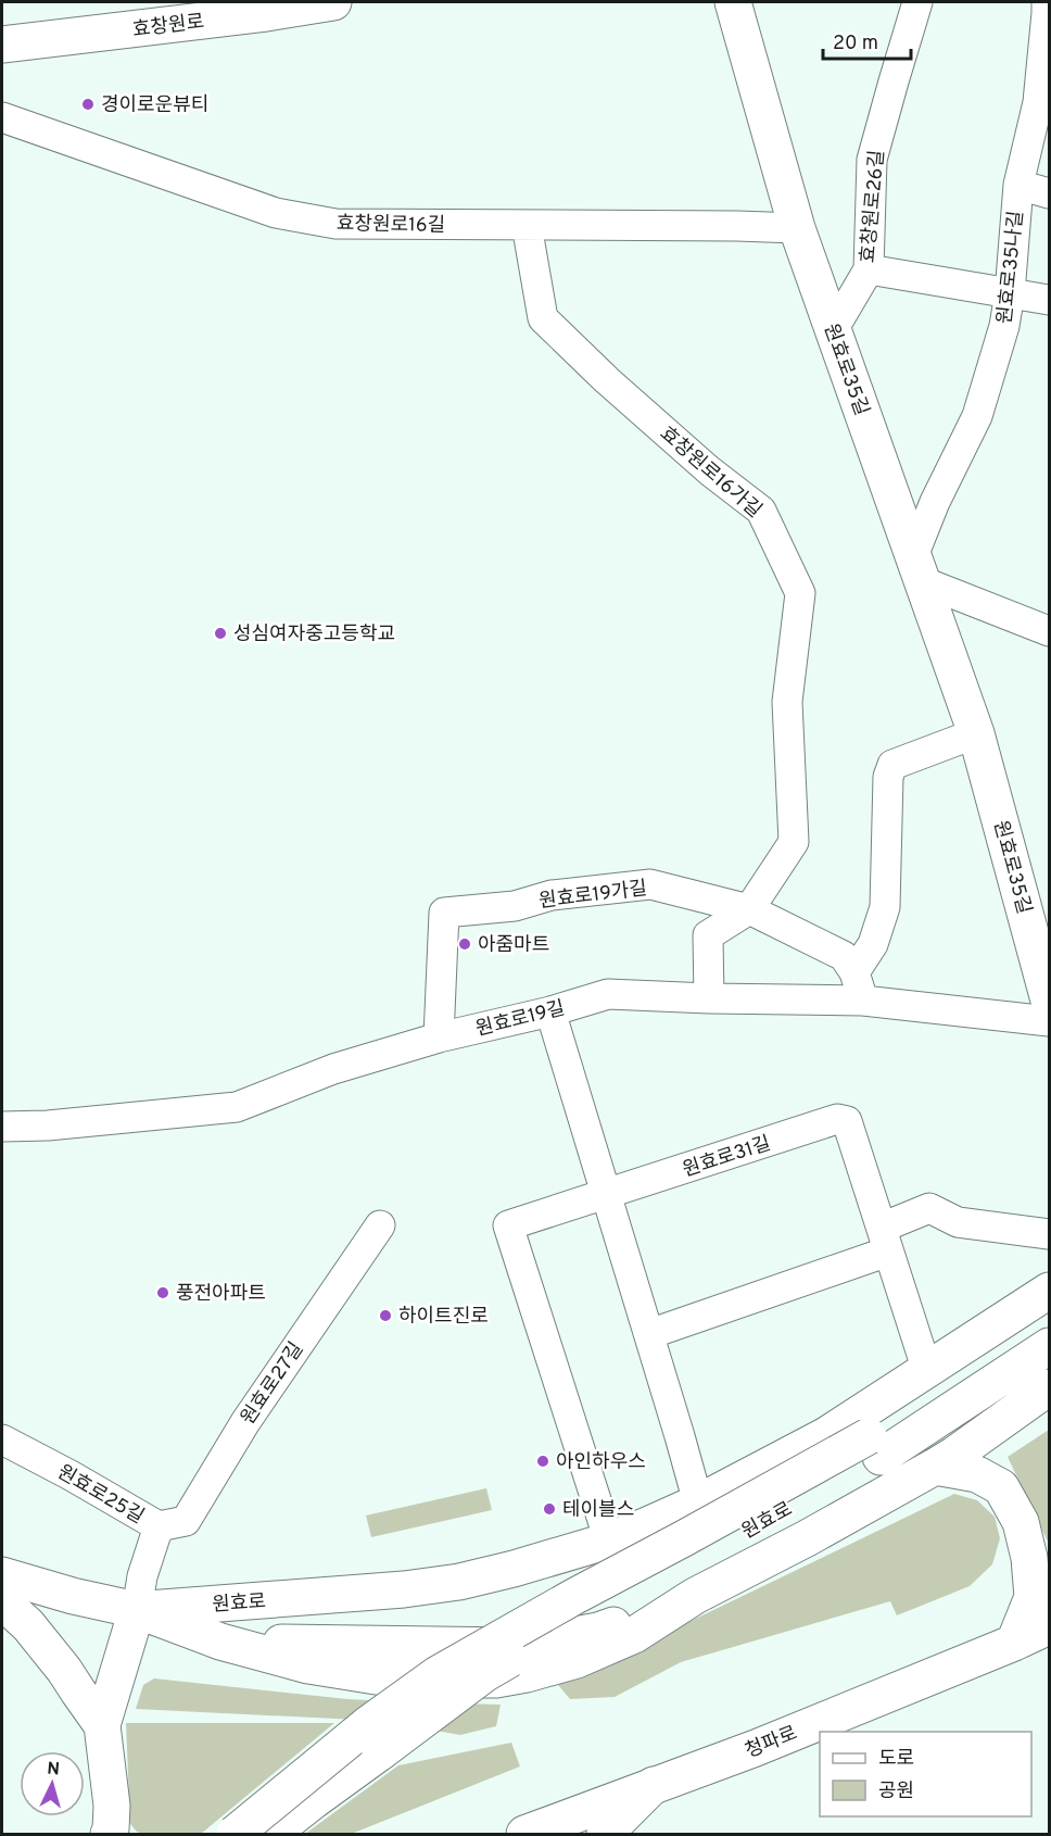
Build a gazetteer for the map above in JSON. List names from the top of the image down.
{
  "streets": {
    "main road": [
      "효창원로",
      "원효로35길",
      "원효로",
      "청파로"
    ],
    "street": [
      "효창원로26길",
      "효창원로16길",
      "원효로35나길",
      "효창원로16가길",
      "원효로19가길",
      "원효로19길",
      "원효로31길",
      "원효로27길",
      "원효로25길"
    ]
  },
  "crossings": [
    ["효창원로26길", "원효로35길"],
    ["효창원로16길", "원효로35길"],
    ["효창원로16길", "효창원로16가길"],
    ["원효로35나길", "원효로35길"],
    ["효창원로16가길", "원효로19가길"],
    ["효창원로16가길", "원효로19길"],
    ["원효로19가길", "원효로19길"],
    ["원효로27길", "원효로25길"],
    ["원효로25길", "원효로"]
  ],
  "places": [
    "경이로운뷰티",
    "성심여자중고등학교",
    "아줌마트",
    "풍전아파트",
    "하이트진로",
    "아인하우스",
    "테이블스"
  ],
  "legend": ["도로", "공원"],
  "scale_bar": "20 m",
  "north": "top"
}
